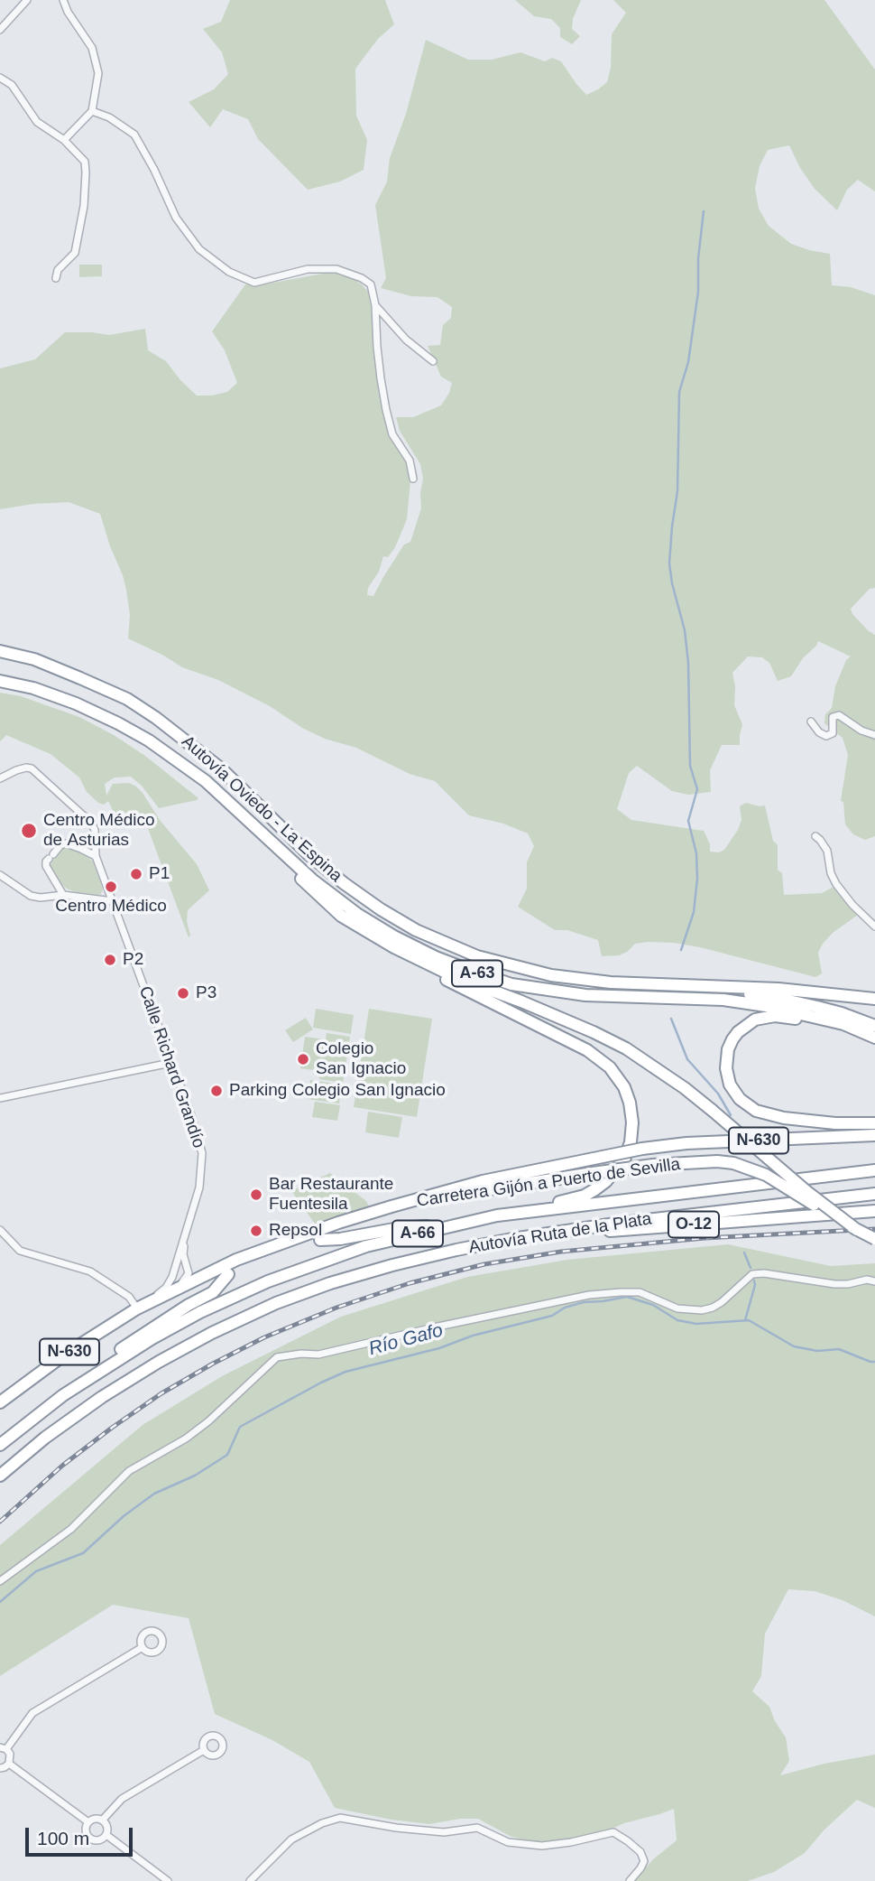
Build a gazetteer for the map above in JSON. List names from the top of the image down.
{
  "streets": {
    "highway": [
      "Autovía Oviedo - La Espina",
      "A-63",
      "N-630",
      "Carretera Gijón a Puerto de Sevilla",
      "O-12",
      "A-66",
      "Autovía Ruta de la Plata"
    ],
    "street": ["Calle Richard Grandío"]
  },
  "crossings": [
    ["Autovía Oviedo - La Espina", "A-63"],
    ["Calle Richard Grandío", "Carretera Gijón a Puerto de Sevilla"],
    ["O-12", "Autovía Ruta de la Plata"]
  ],
  "water": ["Río Gafo"],
  "places": [
    "Centro Médico de Asturias",
    "P1",
    "Centro Médico",
    "P2",
    "P3",
    "Colegio San Ignacio",
    "Parking Colegio San Ignacio",
    "Bar Restaurante Fuentesila",
    "Repsol"
  ],
  "scale_bar": "100 m"
}
